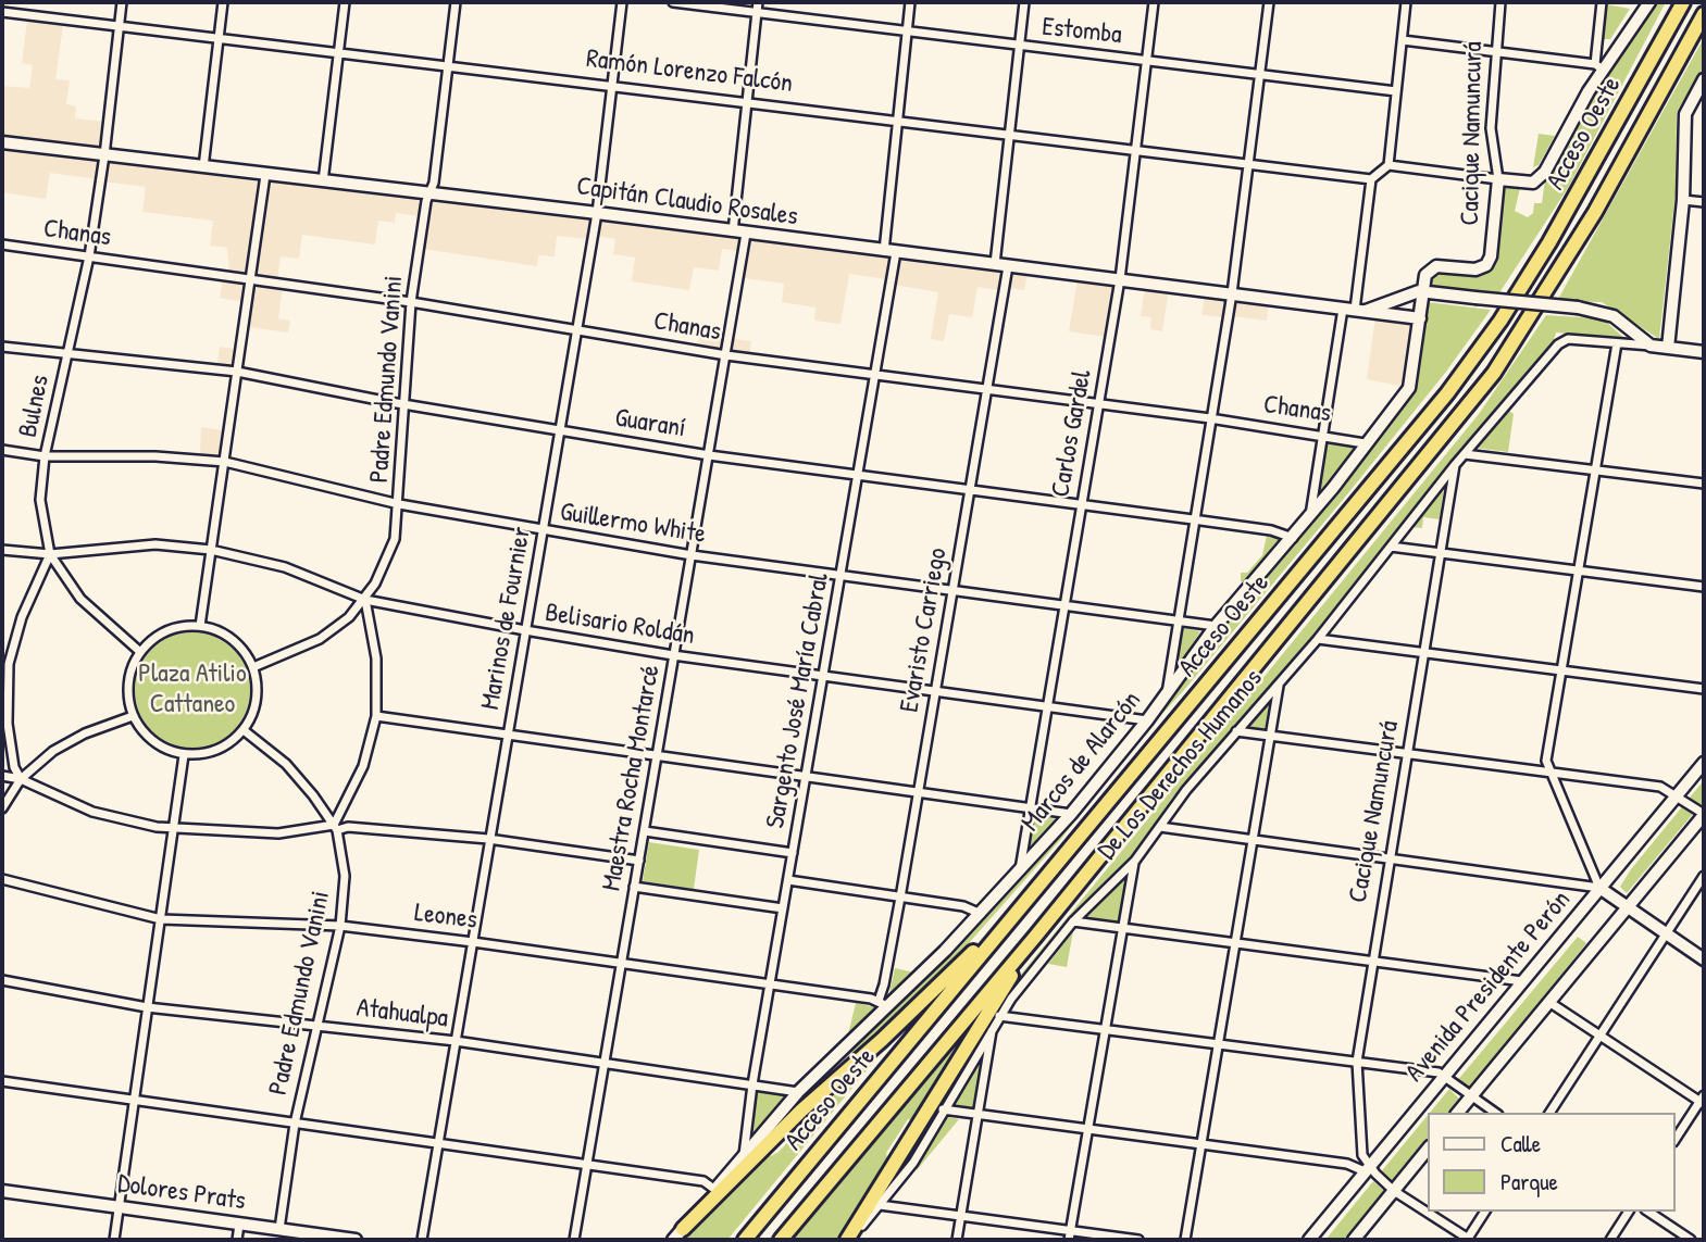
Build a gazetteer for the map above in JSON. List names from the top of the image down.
{
  "streets": {
    "highway": ["Acceso Oeste"],
    "street": [
      "Estomba",
      "Ramón Lorenzo Falcón",
      "Cacique Namuncurá",
      "Capitán Claudio Rosales",
      "Chanas",
      "Padre Edmundo Vanini",
      "Bulnes",
      "Guaraní",
      "Carlos Gardel",
      "Guillermo White",
      "Marinos de Fournier",
      "Belisario Roldán",
      "Evaristo Carriego",
      "Sargento José María Cabral",
      "Marcos de Alarcón",
      "De Los Derechos Humanos",
      "Maestra Rocha Montarcé",
      "Leones",
      "Avenida Presidente Perón",
      "Atahualpa",
      "Dolores Prats"
    ]
  },
  "crossings": [
    ["Estomba", "Carlos Gardel"],
    ["Estomba", "Sargento José María Cabral"],
    ["Ramón Lorenzo Falcón", "Padre Edmundo Vanini"],
    ["Ramón Lorenzo Falcón", "Bulnes"],
    ["Ramón Lorenzo Falcón", "Carlos Gardel"],
    ["Ramón Lorenzo Falcón", "Marinos de Fournier"],
    ["Ramón Lorenzo Falcón", "Sargento José María Cabral"],
    ["Cacique Namuncurá", "Capitán Claudio Rosales"],
    ["Cacique Namuncurá", "Marcos de Alarcón"],
    ["Cacique Namuncurá", "De Los Derechos Humanos"],
    ["Cacique Namuncurá", "Avenida Presidente Perón"],
    ["Capitán Claudio Rosales", "Padre Edmundo Vanini"],
    ["Capitán Claudio Rosales", "Bulnes"],
    ["Capitán Claudio Rosales", "Carlos Gardel"],
    ["Capitán Claudio Rosales", "Marinos de Fournier"],
    ["Capitán Claudio Rosales", "Evaristo Carriego"],
    ["Capitán Claudio Rosales", "Sargento José María Cabral"],
    ["Capitán Claudio Rosales", "Marcos de Alarcón"],
    ["Capitán Claudio Rosales", "Maestra Rocha Montarcé"],
    ["Chanas", "Padre Edmundo Vanini"],
    ["Chanas", "Bulnes"],
    ["Chanas", "Carlos Gardel"],
    ["Chanas", "Marinos de Fournier"],
    ["Chanas", "Evaristo Carriego"],
    ["Chanas", "Sargento José María Cabral"],
    ["Chanas", "Marcos de Alarcón"],
    ["Chanas", "Maestra Rocha Montarcé"],
    ["Padre Edmundo Vanini", "Guaraní"],
    ["Padre Edmundo Vanini", "Guillermo White"],
    ["Padre Edmundo Vanini", "Belisario Roldán"],
    ["Padre Edmundo Vanini", "Leones"],
    ["Padre Edmundo Vanini", "Atahualpa"],
    ["Padre Edmundo Vanini", "Dolores Prats"],
    ["Bulnes", "Guaraní"],
    ["Bulnes", "Guillermo White"],
    ["Bulnes", "Belisario Roldán"],
    ["Guaraní", "Carlos Gardel"],
    ["Guaraní", "Marinos de Fournier"],
    ["Guaraní", "Evaristo Carriego"],
    ["Guaraní", "Sargento José María Cabral"],
    ["Guaraní", "Marcos de Alarcón"],
    ["Guaraní", "Maestra Rocha Montarcé"],
    ["Carlos Gardel", "Guillermo White"],
    ["Carlos Gardel", "Belisario Roldán"],
    ["Carlos Gardel", "Marcos de Alarcón"],
    ["Guillermo White", "Marinos de Fournier"],
    ["Guillermo White", "Evaristo Carriego"],
    ["Guillermo White", "Sargento José María Cabral"],
    ["Guillermo White", "Marcos de Alarcón"],
    ["Guillermo White", "Maestra Rocha Montarcé"],
    ["Marinos de Fournier", "Belisario Roldán"],
    ["Marinos de Fournier", "Leones"],
    ["Marinos de Fournier", "Atahualpa"],
    ["Belisario Roldán", "Evaristo Carriego"],
    ["Belisario Roldán", "Sargento José María Cabral"],
    ["Belisario Roldán", "Marcos de Alarcón"],
    ["Belisario Roldán", "Maestra Rocha Montarcé"],
    ["Evaristo Carriego", "Marcos de Alarcón"],
    ["Evaristo Carriego", "Leones"],
    ["Sargento José María Cabral", "Marcos de Alarcón"],
    ["Sargento José María Cabral", "Leones"],
    ["Sargento José María Cabral", "Atahualpa"],
    ["Marcos de Alarcón", "Leones"],
    ["Marcos de Alarcón", "Atahualpa"],
    ["Maestra Rocha Montarcé", "Leones"],
    ["Maestra Rocha Montarcé", "Atahualpa"]
  ],
  "parks": ["Plaza Atilio Cattaneo"],
  "legend": ["Calle", "Parque"]
}
